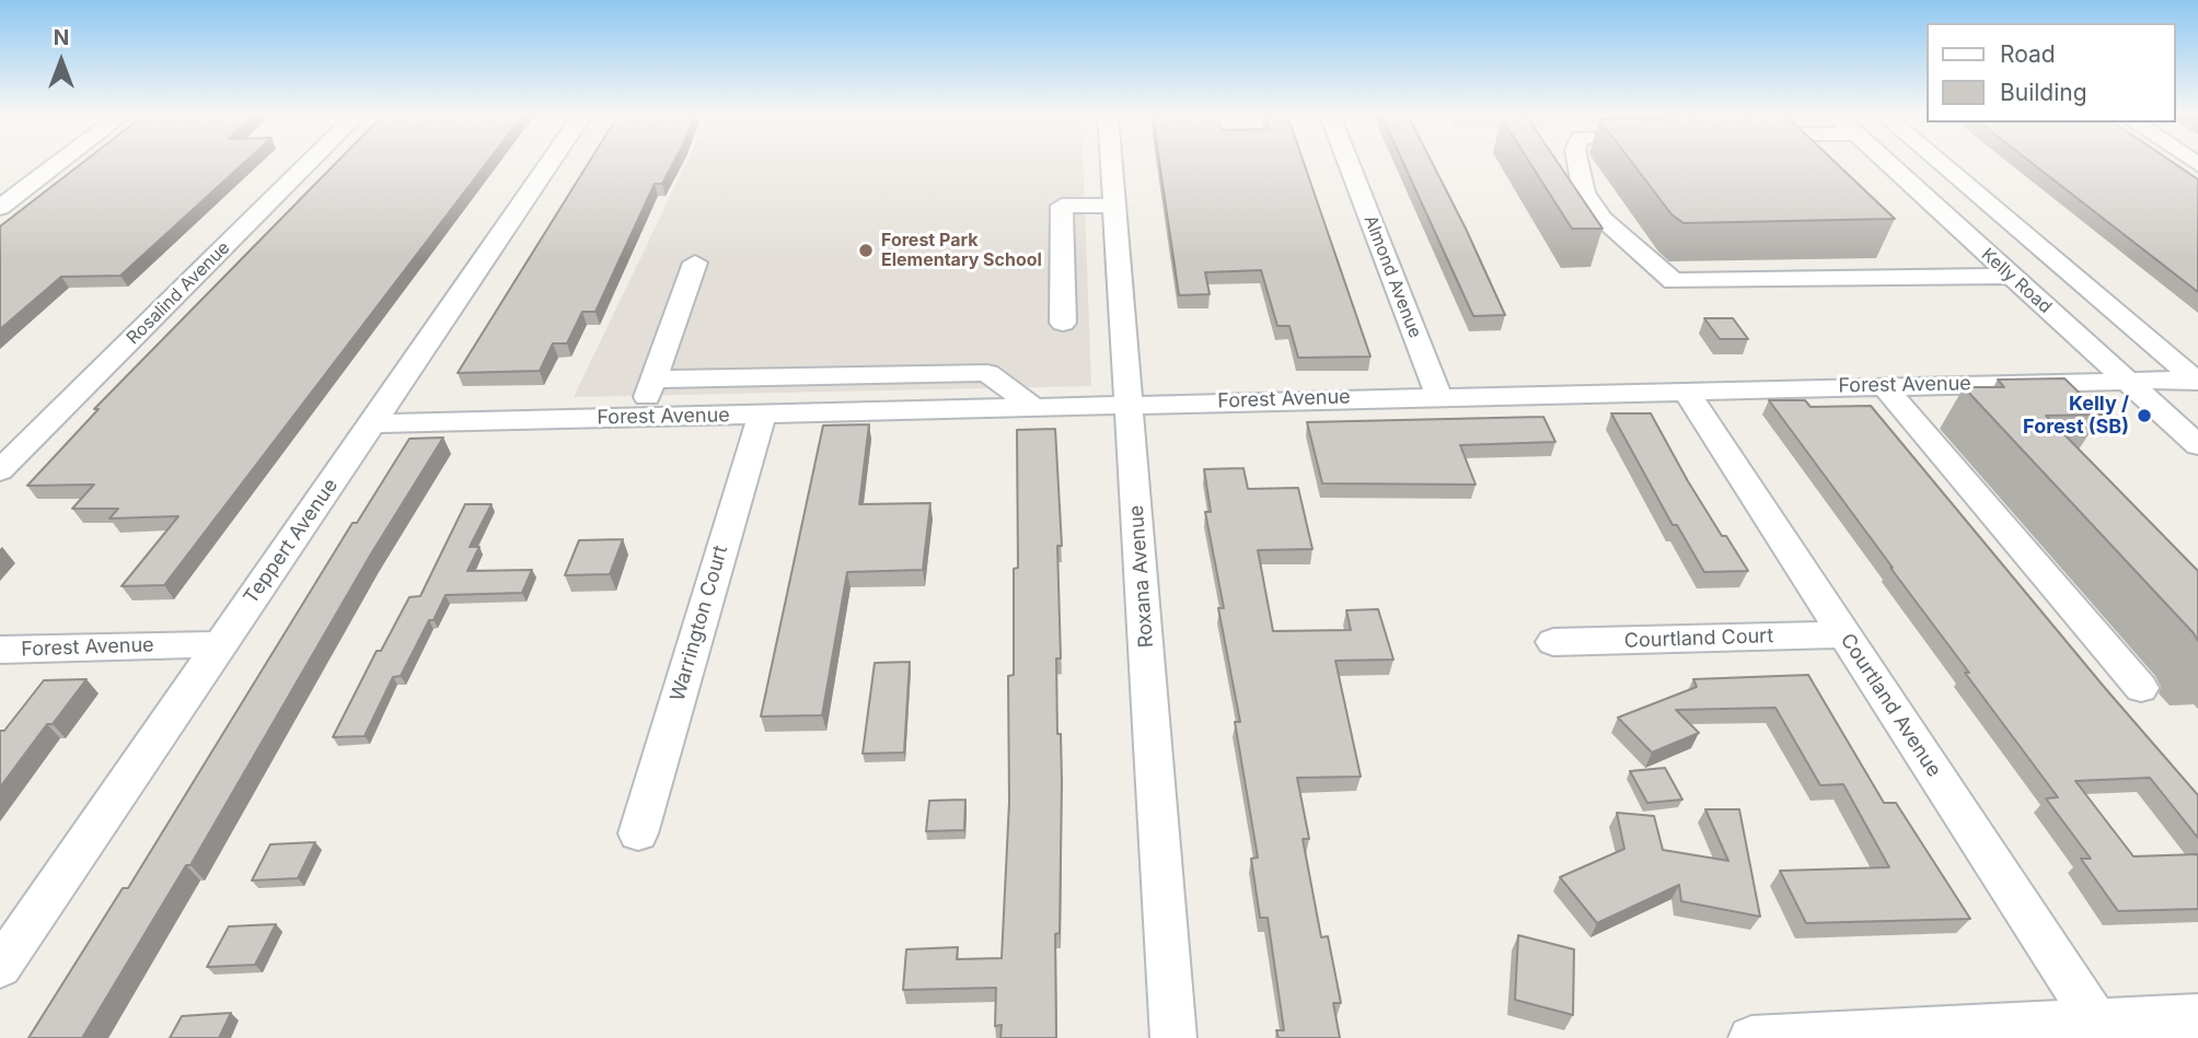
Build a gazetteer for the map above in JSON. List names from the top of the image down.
{
  "streets": {
    "street": [
      "Almond Avenue",
      "Kelly Road",
      "Rosalind Avenue",
      "Forest Avenue",
      "Teppert Avenue",
      "Roxana Avenue",
      "Warrington Court",
      "Courtland Court",
      "Courtland Avenue"
    ]
  },
  "crossings": [
    ["Almond Avenue", "Forest Avenue"],
    ["Kelly Road", "Forest Avenue"],
    ["Forest Avenue", "Teppert Avenue"],
    ["Forest Avenue", "Roxana Avenue"],
    ["Forest Avenue", "Warrington Court"],
    ["Forest Avenue", "Courtland Avenue"],
    ["Courtland Court", "Courtland Avenue"]
  ],
  "places": ["Forest Park Elementary School", "Kelly / Forest (SB)"],
  "legend": ["Road", "Building"],
  "north": "top"
}
